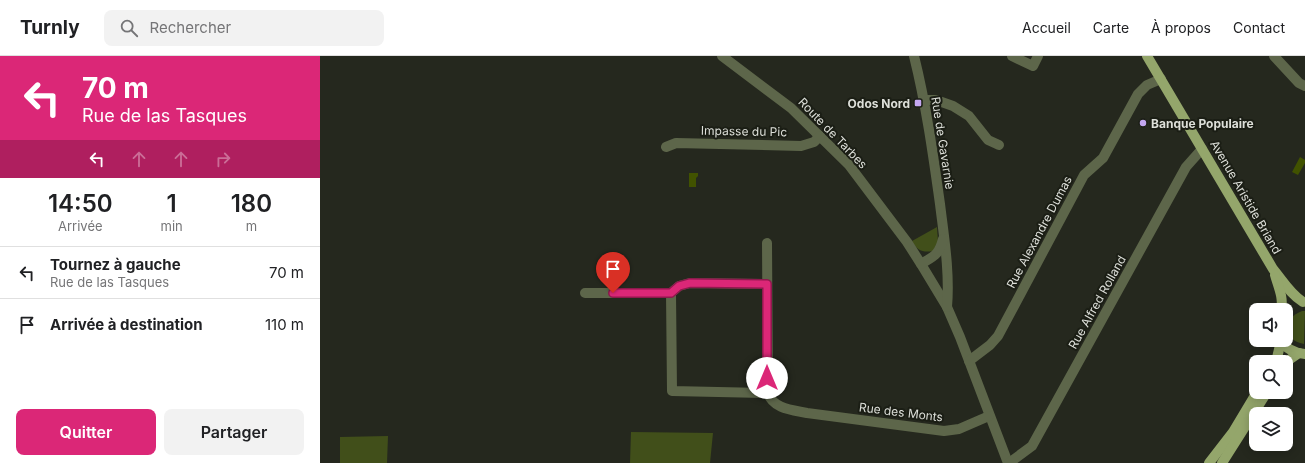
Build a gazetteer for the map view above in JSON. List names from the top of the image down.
{
  "streets": {
    "main road": ["Avenue Aristide Briand"],
    "street": [
      "Impasse du Pic",
      "Route de Tarbes",
      "Rue de Gavarnie",
      "Rue Alexandre Dumas",
      "Rue Alfred Rolland",
      "Rue des Monts"
    ]
  },
  "crossings": [
    ["Impasse du Pic", "Route de Tarbes"],
    ["Route de Tarbes", "Rue de Gavarnie"],
    ["Avenue Aristide Briand", "Rue Alexandre Dumas"],
    ["Avenue Aristide Briand", "Rue Alfred Rolland"]
  ],
  "places": {
    "transit": ["Odos Nord"],
    "other": ["Banque Populaire"]
  },
  "page": {
    "header": "Turnly",
    "search": "Rechercher",
    "nav": [
      "Accueil",
      "Carte",
      "À propos",
      "Contact"
    ],
    "turn": ["70 m", "Rue de las Tasques"],
    "eta": [
      "14:50",
      "Arrivée",
      "1",
      "min",
      "180",
      "m"
    ],
    "list": [
      {
        "name": "Tournez à gauche",
        "note": "Rue de las Tasques",
        "value": "70 m"
      },
      {
        "name": "Arrivée à destination",
        "value": "110 m"
      }
    ],
    "buttons": ["Quitter", "Partager"]
  }
}
